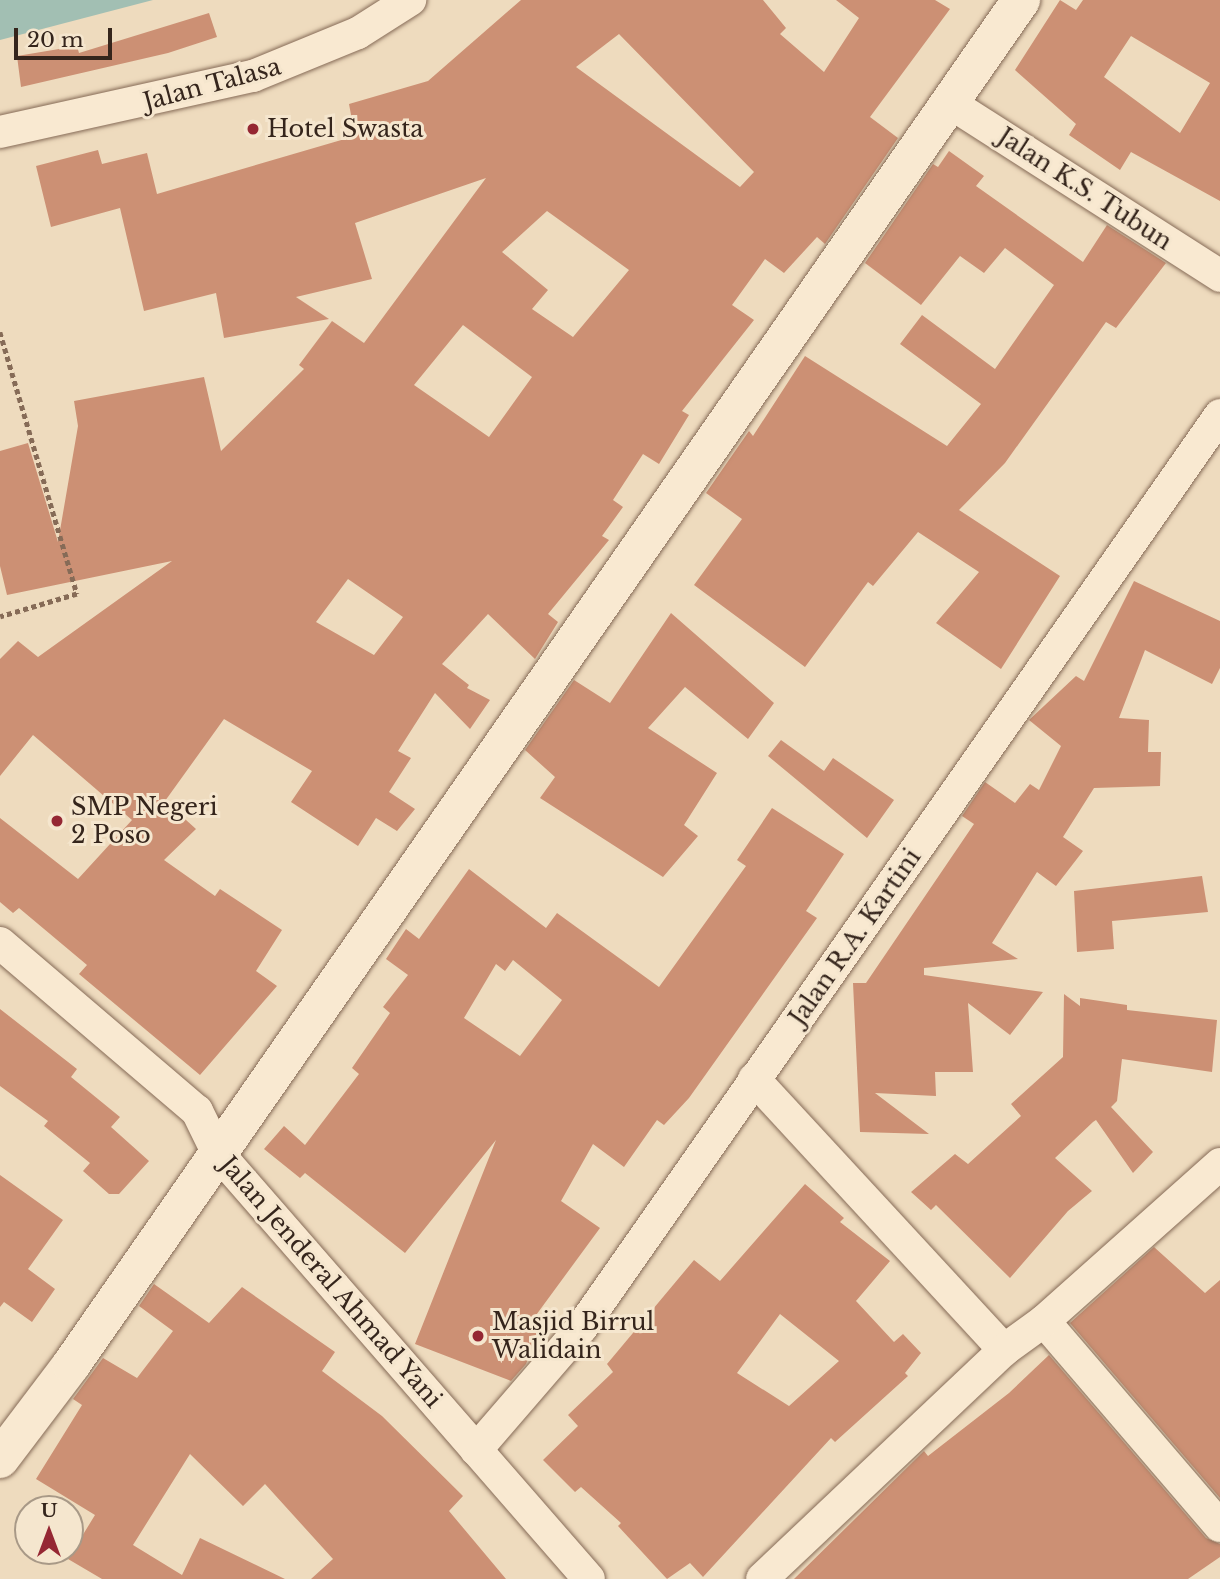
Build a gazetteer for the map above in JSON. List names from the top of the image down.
{
  "streets": {
    "street": [
      "Jalan Talasa",
      "Jalan K.S. Tubun",
      "Jalan R.A. Kartini",
      "Jalan Jenderal Ahmad Yani"
    ]
  },
  "crossings": [
    ["Jalan R.A. Kartini", "Jalan Jenderal Ahmad Yani"]
  ],
  "places": ["Hotel Swasta", "SMP Negeri 2 Poso", "Masjid Birrul Walidain"],
  "scale_bar": "20 m",
  "north": "top"
}
